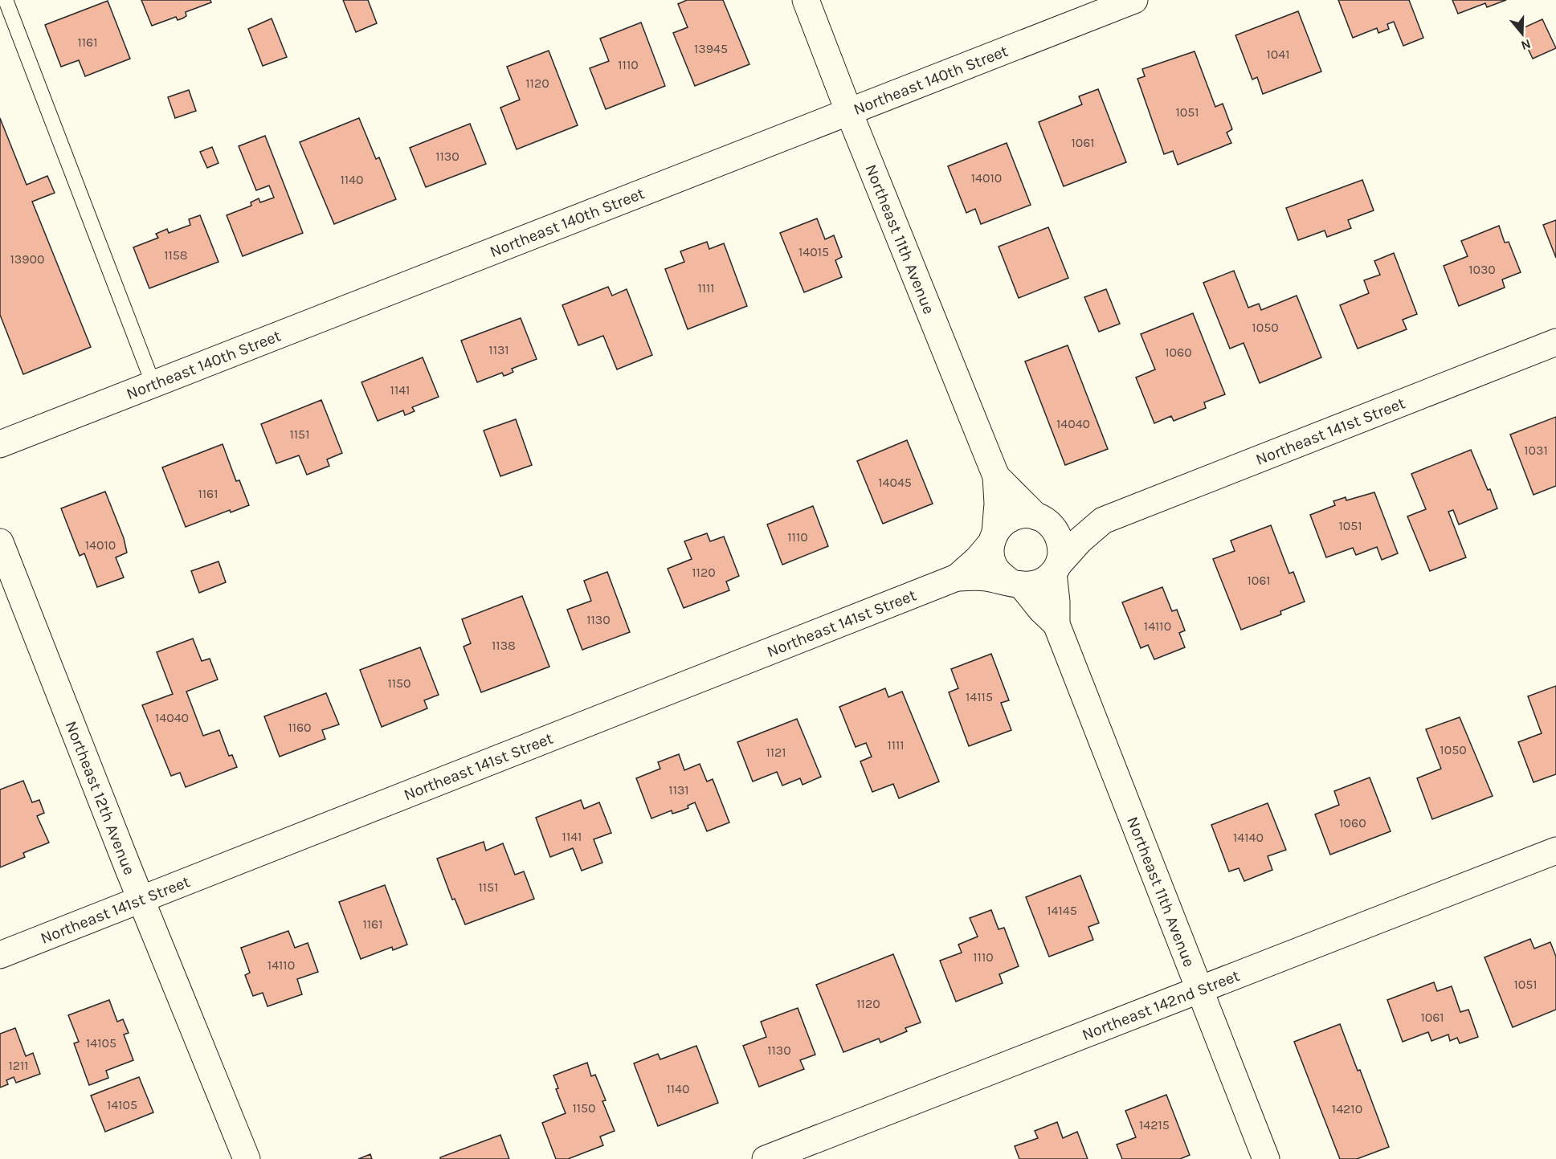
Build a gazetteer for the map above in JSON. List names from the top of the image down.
{
  "streets": {
    "street": [
      "Northeast 140th Street",
      "Northeast 11th Avenue",
      "Northeast 141st Street",
      "Northeast 12th Avenue",
      "Northeast 142nd Street"
    ]
  },
  "crossings": [
    ["Northeast 140th Street", "Northeast 11th Avenue"],
    ["Northeast 11th Avenue", "Northeast 141st Street"],
    ["Northeast 11th Avenue", "Northeast 142nd Street"],
    ["Northeast 141st Street", "Northeast 12th Avenue"]
  ],
  "house_numbers": [
    "1161",
    "13945",
    "1041",
    "1110",
    "1120",
    "1051",
    "1061",
    "1130",
    "14010",
    "1140",
    "14015",
    "1158",
    "13900",
    "1030",
    "1111",
    "1050",
    "1131",
    "1060",
    "1141",
    "14040",
    "1151",
    "1031",
    "14045",
    "1161",
    "1051",
    "1110",
    "14010",
    "1120",
    "1061",
    "1130",
    "14110",
    "1138",
    "1150",
    "14115",
    "14040",
    "1160",
    "1111",
    "1050",
    "1121",
    "1131",
    "1060",
    "1141",
    "14140",
    "1151",
    "14145",
    "1161",
    "1110",
    "14110",
    "1051",
    "1120",
    "1061",
    "14105",
    "1130",
    "1211",
    "1140",
    "14105",
    "1150",
    "14210",
    "14215"
  ],
  "north": "bottom"
}
